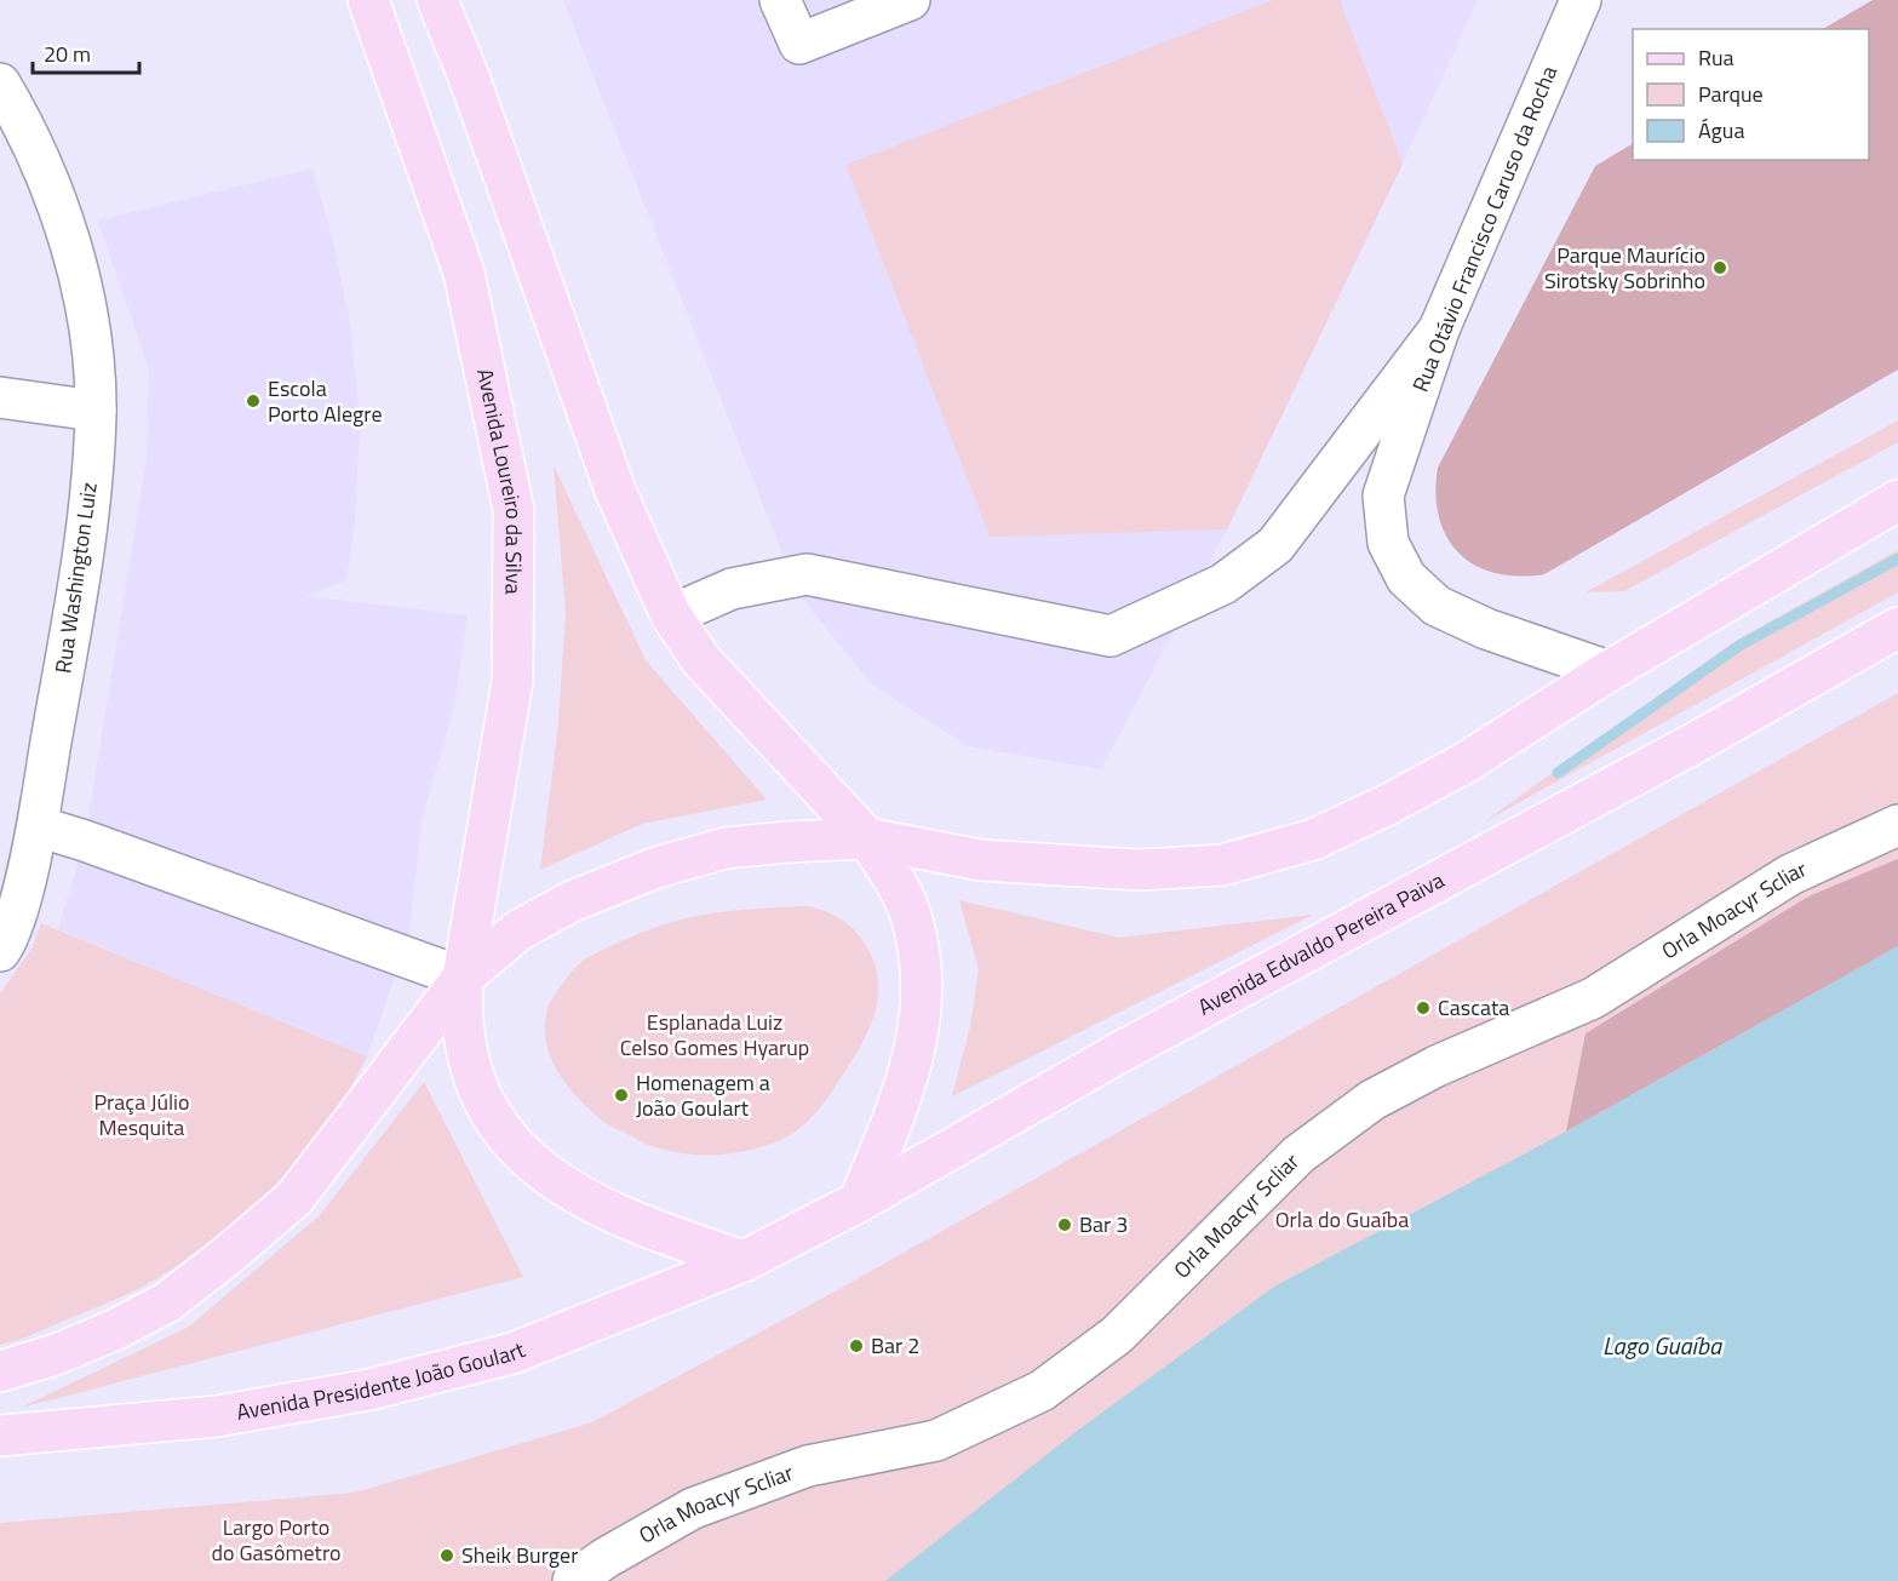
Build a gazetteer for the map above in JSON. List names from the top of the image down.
{
  "streets": {
    "main road": ["Avenida Loureiro da Silva", "Avenida Edvaldo Pereira Paiva", "Avenida Presidente João Goulart"],
    "street": ["Rua Otávio Francisco Caruso da Rocha", "Rua Washington Luiz", "Orla Moacyr Scliar"]
  },
  "crossings": [
    ["Avenida Loureiro da Silva", "Avenida Edvaldo Pereira Paiva"],
    ["Avenida Loureiro da Silva", "Avenida Presidente João Goulart"],
    ["Avenida Edvaldo Pereira Paiva", "Avenida Presidente João Goulart"]
  ],
  "water": ["Lago Guaíba"],
  "parks": [
    "Esplanada Luiz Celso Gomes Hyarup",
    "Praça Júlio Mesquita",
    "Orla do Guaíba",
    "Largo Porto do Gasômetro"
  ],
  "places": [
    "Parque Maurício Sirotsky Sobrinho",
    "Escola Porto Alegre",
    "Cascata",
    "Homenagem a João Goulart",
    "Bar 3",
    "Bar 2",
    "Sheik Burger"
  ],
  "legend": ["Rua", "Parque", "Água"],
  "scale_bar": "20 m"
}
